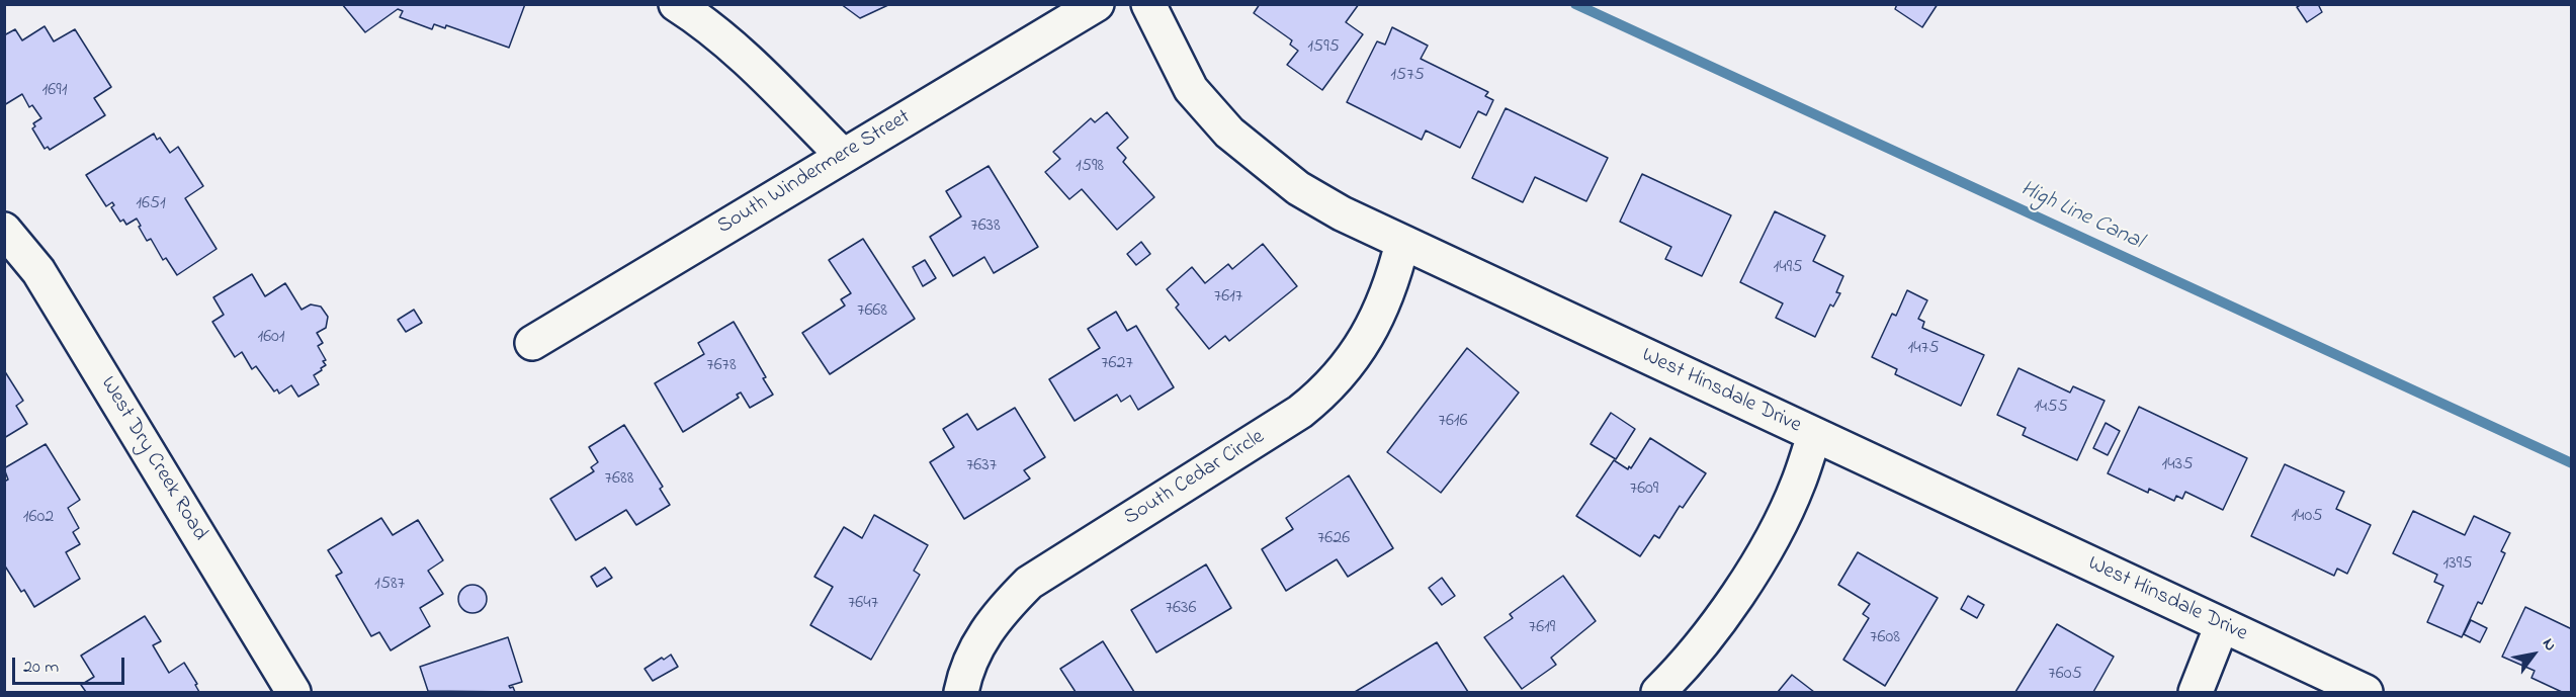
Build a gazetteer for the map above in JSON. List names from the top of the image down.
{
  "streets": {
    "street": [
      "South Windermere Street",
      "West Hinsdale Drive",
      "West Dry Creek Road",
      "South Cedar Circle"
    ]
  },
  "crossings": [
    ["West Hinsdale Drive", "South Cedar Circle"]
  ],
  "water": ["High Line Canal"],
  "house_numbers": [
    "1595",
    "1575",
    "1691",
    "1598",
    "1651",
    "7638",
    "1495",
    "7617",
    "7668",
    "1601",
    "1475",
    "7627",
    "7678",
    "1455",
    "7616",
    "1435",
    "7637",
    "7688",
    "7609",
    "1405",
    "1602",
    "7626",
    "1395",
    "1587",
    "7647",
    "7636",
    "7619",
    "7608",
    "7605"
  ],
  "scale_bar": "20 m",
  "north": "top right"
}
